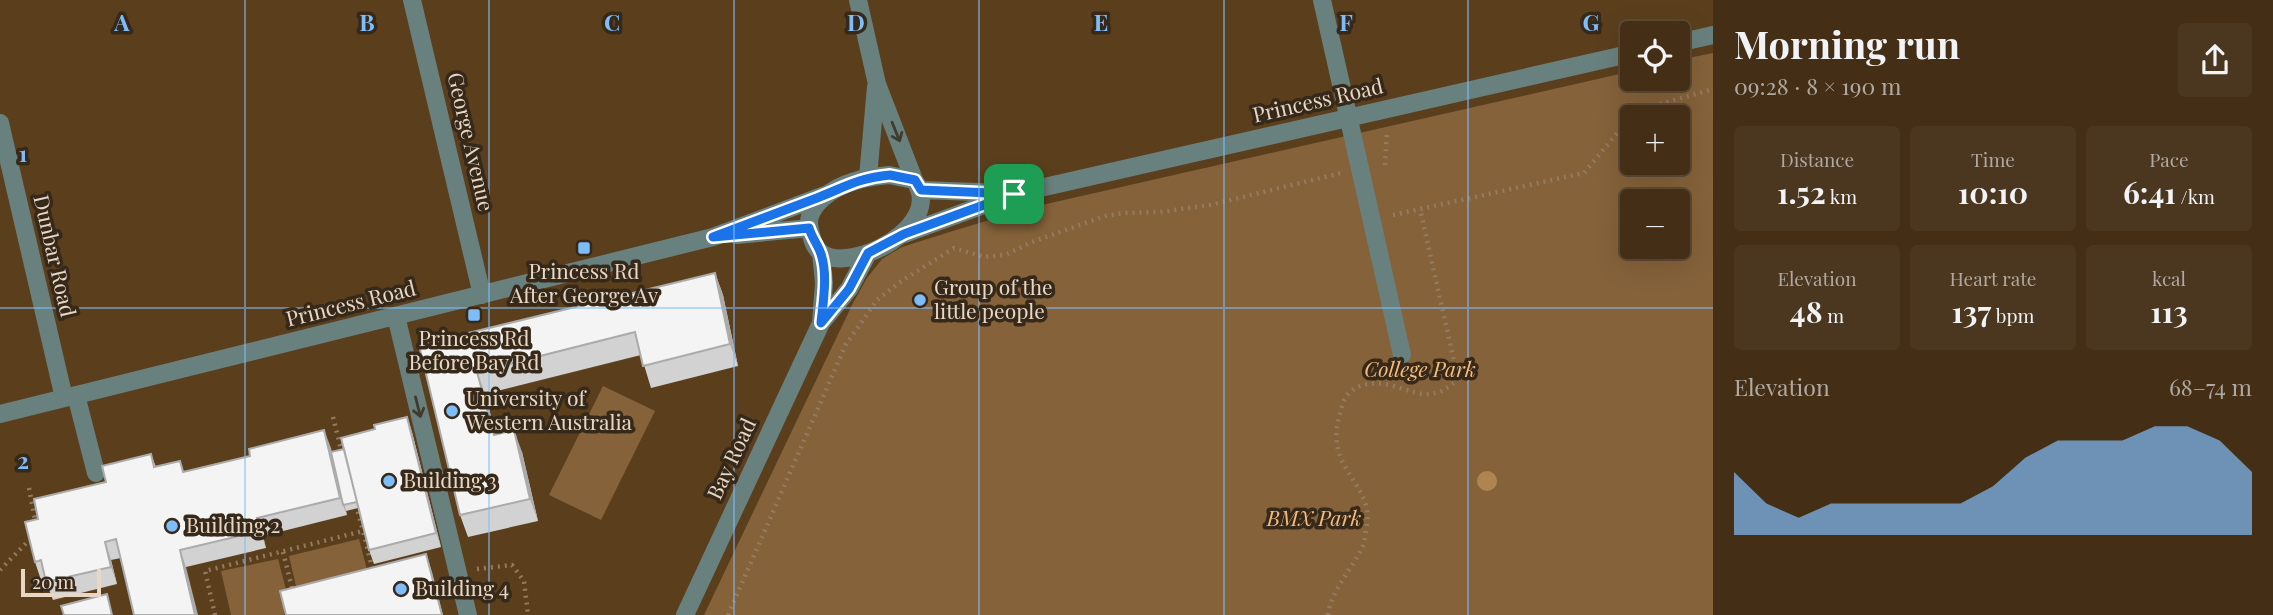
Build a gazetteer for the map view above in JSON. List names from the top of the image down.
{
  "streets": {
    "street": [
      "Princess Road",
      "George Avenue",
      "Dunbar Road",
      "Bay Road"
    ]
  },
  "crossings": [
    ["Princess Road", "George Avenue"],
    ["Princess Road", "Dunbar Road"],
    ["Princess Road", "Bay Road"]
  ],
  "parks": ["College Park", "BMX Park"],
  "places": {
    "transit": ["Princess Rd After George Av", "Princess Rd Before Bay Rd"],
    "other": [
      "Group of the little people",
      "University of Western Australia",
      "Building 3",
      "Building 2",
      "Building 4"
    ]
  },
  "scale_bar": "20 m",
  "page": {
    "heading": ["Morning run", "09:28 · 8 × 190 m"],
    "map_buttons": ["+", "−"],
    "stats": [
      ["Distance", "1.52 km"],
      ["Time", "10:10"],
      ["Pace", "6:41 /km"],
      ["Elevation", "48 m"],
      ["Heart rate", "137 bpm"],
      ["kcal", "113"]
    ],
    "chart": ["Elevation", "68–74 m"],
    "scale": "20 m"
  },
  "grid": {
    "columns": [
      "A",
      "B",
      "C",
      "D",
      "E",
      "F",
      "G"
    ],
    "rows": ["1", "2"]
  }
}
